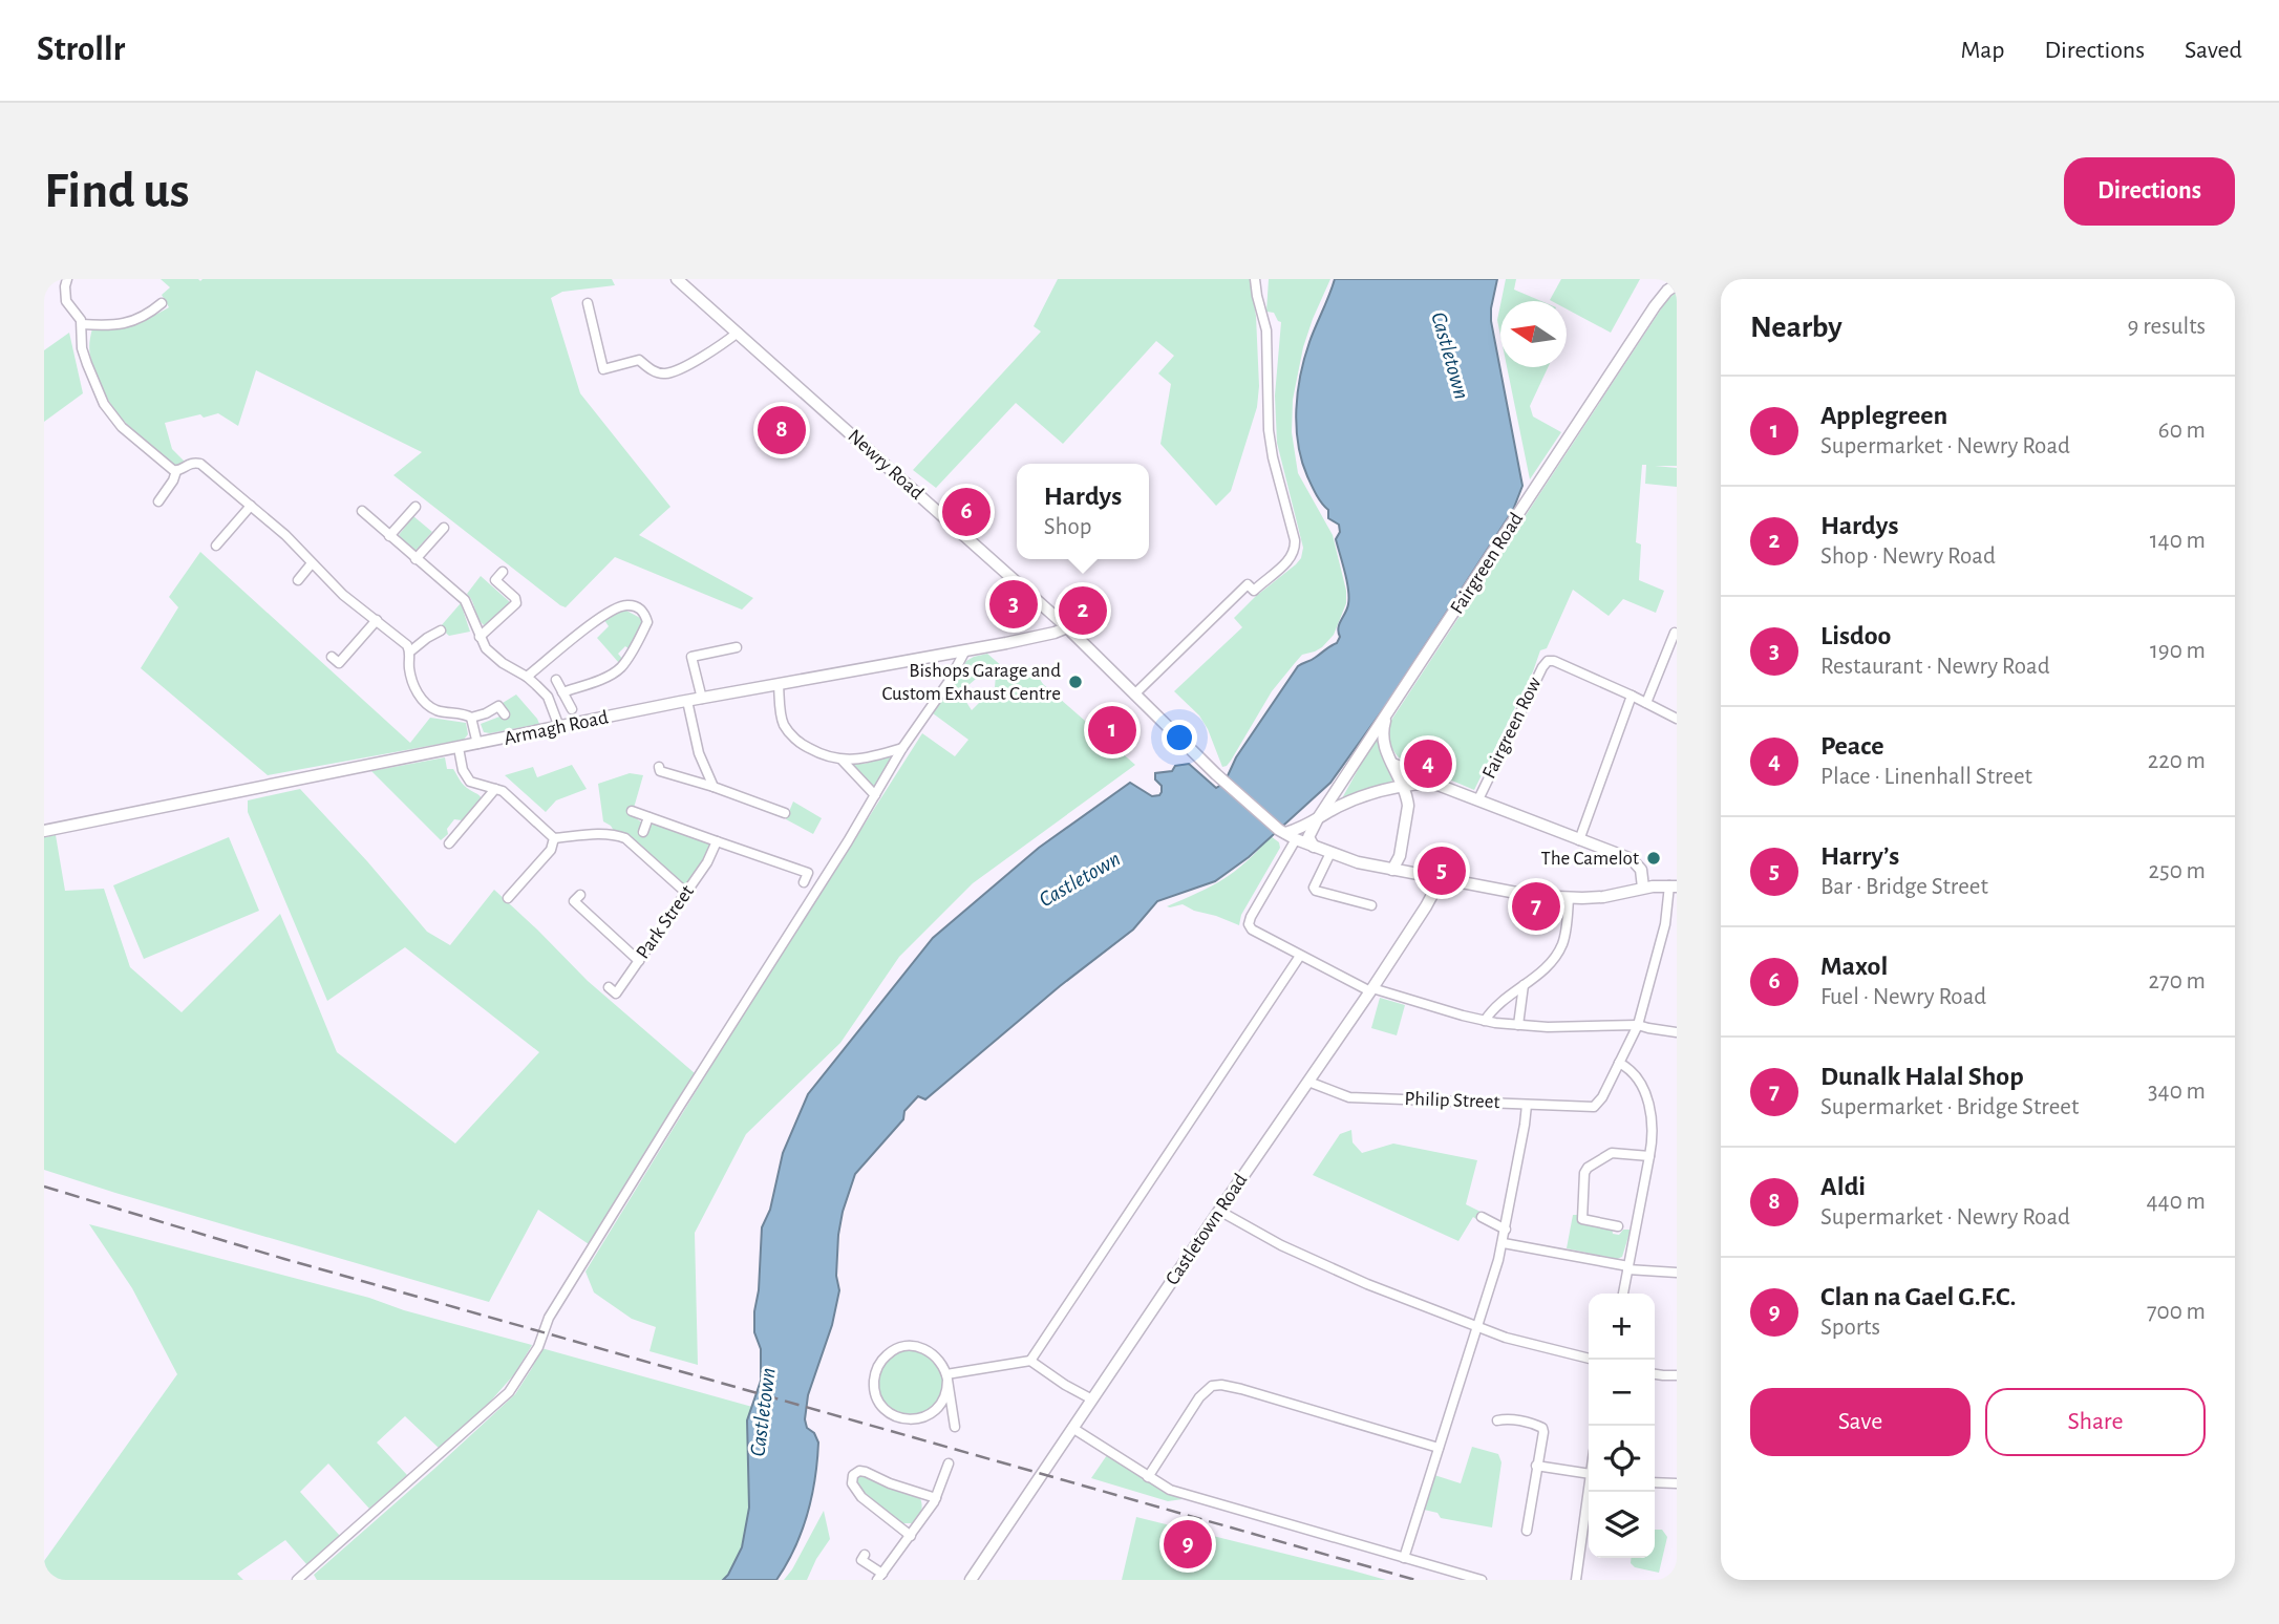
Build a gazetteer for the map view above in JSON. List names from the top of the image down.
{
  "streets": {
    "main road": [
      "Newry Road",
      "Fairgreen Road",
      "Armagh Road",
      "Castletown Road"
    ],
    "street": ["Fairgreen Row", "Park Street", "Philip Street"]
  },
  "crossings": [
    ["Newry Road", "Fairgreen Road"],
    ["Newry Road", "Armagh Road"],
    ["Newry Road", "Castletown Road"],
    ["Philip Street", "Castletown Road"]
  ],
  "water": ["Castletown"],
  "places": ["Bishops Garage and Custom Exhaust Centre", "The Camelot"],
  "north": "left",
  "page": {
    "header": "Strollr",
    "nav": ["Map", "Directions", "Saved"],
    "buttons": [
      "Directions",
      ["Save", "Share"]
    ],
    "title": "Find us",
    "heading": ["Nearby", "9 results"],
    "list": [
      {
        "mark": "1",
        "name": "Applegreen",
        "note": "Supermarket · Newry Road",
        "value": "60 m"
      },
      {
        "mark": "2",
        "name": "Hardys",
        "note": "Shop · Newry Road",
        "value": "140 m"
      },
      {
        "mark": "3",
        "name": "Lisdoo",
        "note": "Restaurant · Newry Road",
        "value": "190 m"
      },
      {
        "mark": "4",
        "name": "Peace",
        "note": "Place · Linenhall Street",
        "value": "220 m"
      },
      {
        "mark": "5",
        "name": "Harry’s",
        "note": "Bar · Bridge Street",
        "value": "250 m"
      },
      {
        "mark": "6",
        "name": "Maxol",
        "note": "Fuel · Newry Road",
        "value": "270 m"
      },
      {
        "mark": "7",
        "name": "Dunalk Halal Shop",
        "note": "Supermarket · Bridge Street",
        "value": "340 m"
      },
      {
        "mark": "8",
        "name": "Aldi",
        "note": "Supermarket · Newry Road",
        "value": "440 m"
      },
      {
        "mark": "9",
        "name": "Clan na Gael G.F.C.",
        "note": "Sports",
        "value": "700 m"
      }
    ],
    "pins": [
      "8",
      "6",
      "3",
      "2",
      "1",
      "4",
      "5",
      "7",
      "9"
    ],
    "popup": ["Hardys", "Shop"],
    "map_buttons": ["+", "−"]
  }
}
